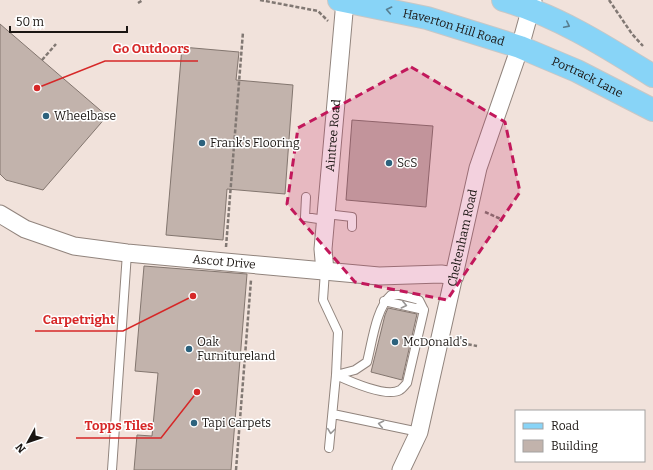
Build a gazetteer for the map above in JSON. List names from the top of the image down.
{
  "streets": {
    "main road": ["Haverton Hill Road", "Portrack Lane"],
    "street": ["Aintree Road", "Cheltenham Road", "Ascot Drive"]
  },
  "crossings": [
    ["Haverton Hill Road", "Portrack Lane"],
    ["Haverton Hill Road", "Aintree Road"],
    ["Haverton Hill Road", "Cheltenham Road"],
    ["Portrack Lane", "Cheltenham Road"],
    ["Aintree Road", "Ascot Drive"],
    ["Cheltenham Road", "Ascot Drive"]
  ],
  "one_way": ["Haverton Hill Road"],
  "places": [
    "Go Outdoors",
    "Wheelbase",
    "Frank's Flooring",
    "ScS",
    "Carpetright",
    "McDonald's",
    "Oak Furnitureland",
    "Topps Tiles",
    "Tapi Carpets"
  ],
  "legend": ["Road", "Building"],
  "scale_bar": "50 m",
  "north": "bottom left"
}
